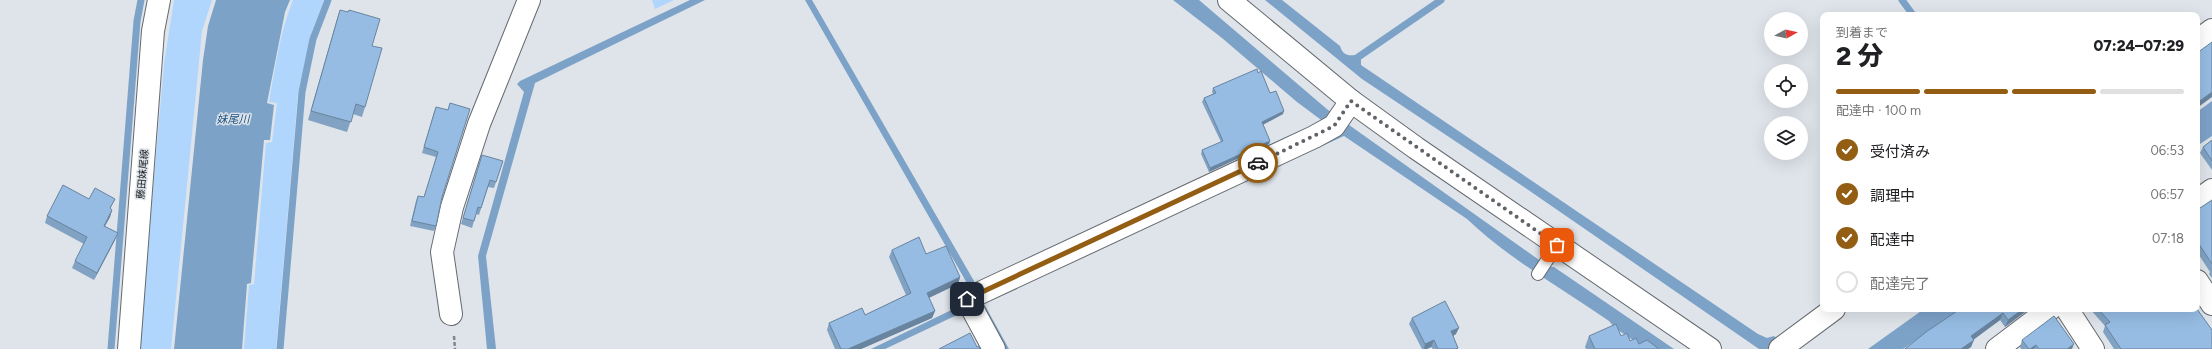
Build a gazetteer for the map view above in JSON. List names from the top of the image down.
{
  "streets": {
    "street": ["藤田妹尾線"]
  },
  "water": ["妹尾川"],
  "north": "right",
  "page": {
    "heading": ["2 分", "到着まで", "07:24–07:29"],
    "bar": "配達中 · 100 m",
    "list": [
      ["受付済み", "06:53"],
      ["調理中", "06:57"],
      ["配達中", "07:18"],
      "配達完了"
    ]
  }
}
